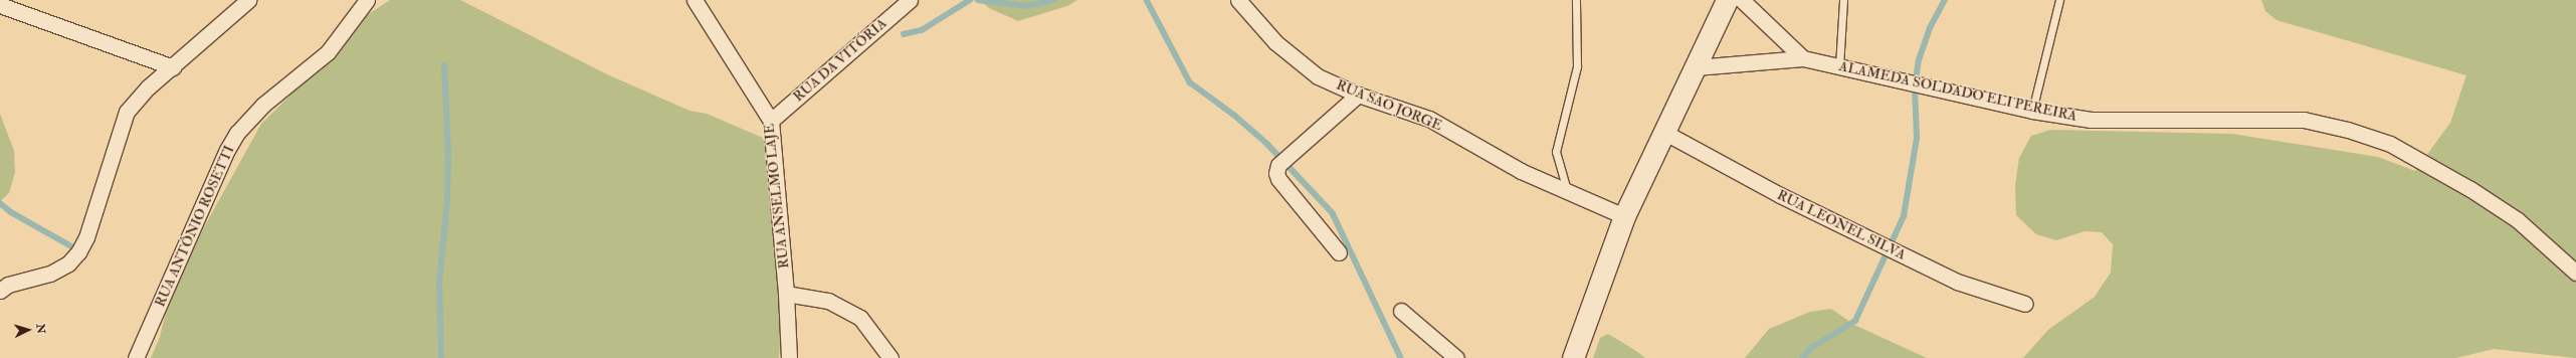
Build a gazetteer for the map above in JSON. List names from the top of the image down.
{
  "streets": {
    "street": [
      "RUA DA VITÓRIA",
      "ALAMEDA SOLDADO ELI PEREIRA",
      "RUA SÃO JORGE",
      "RUA ANSELMO LAJE",
      "RUA LEONEL SILVA",
      "RUA ANTÔNIO ROSETTI"
    ]
  },
  "crossings": [
    ["RUA DA VITÓRIA", "RUA ANSELMO LAJE"]
  ],
  "north": "right"
}
